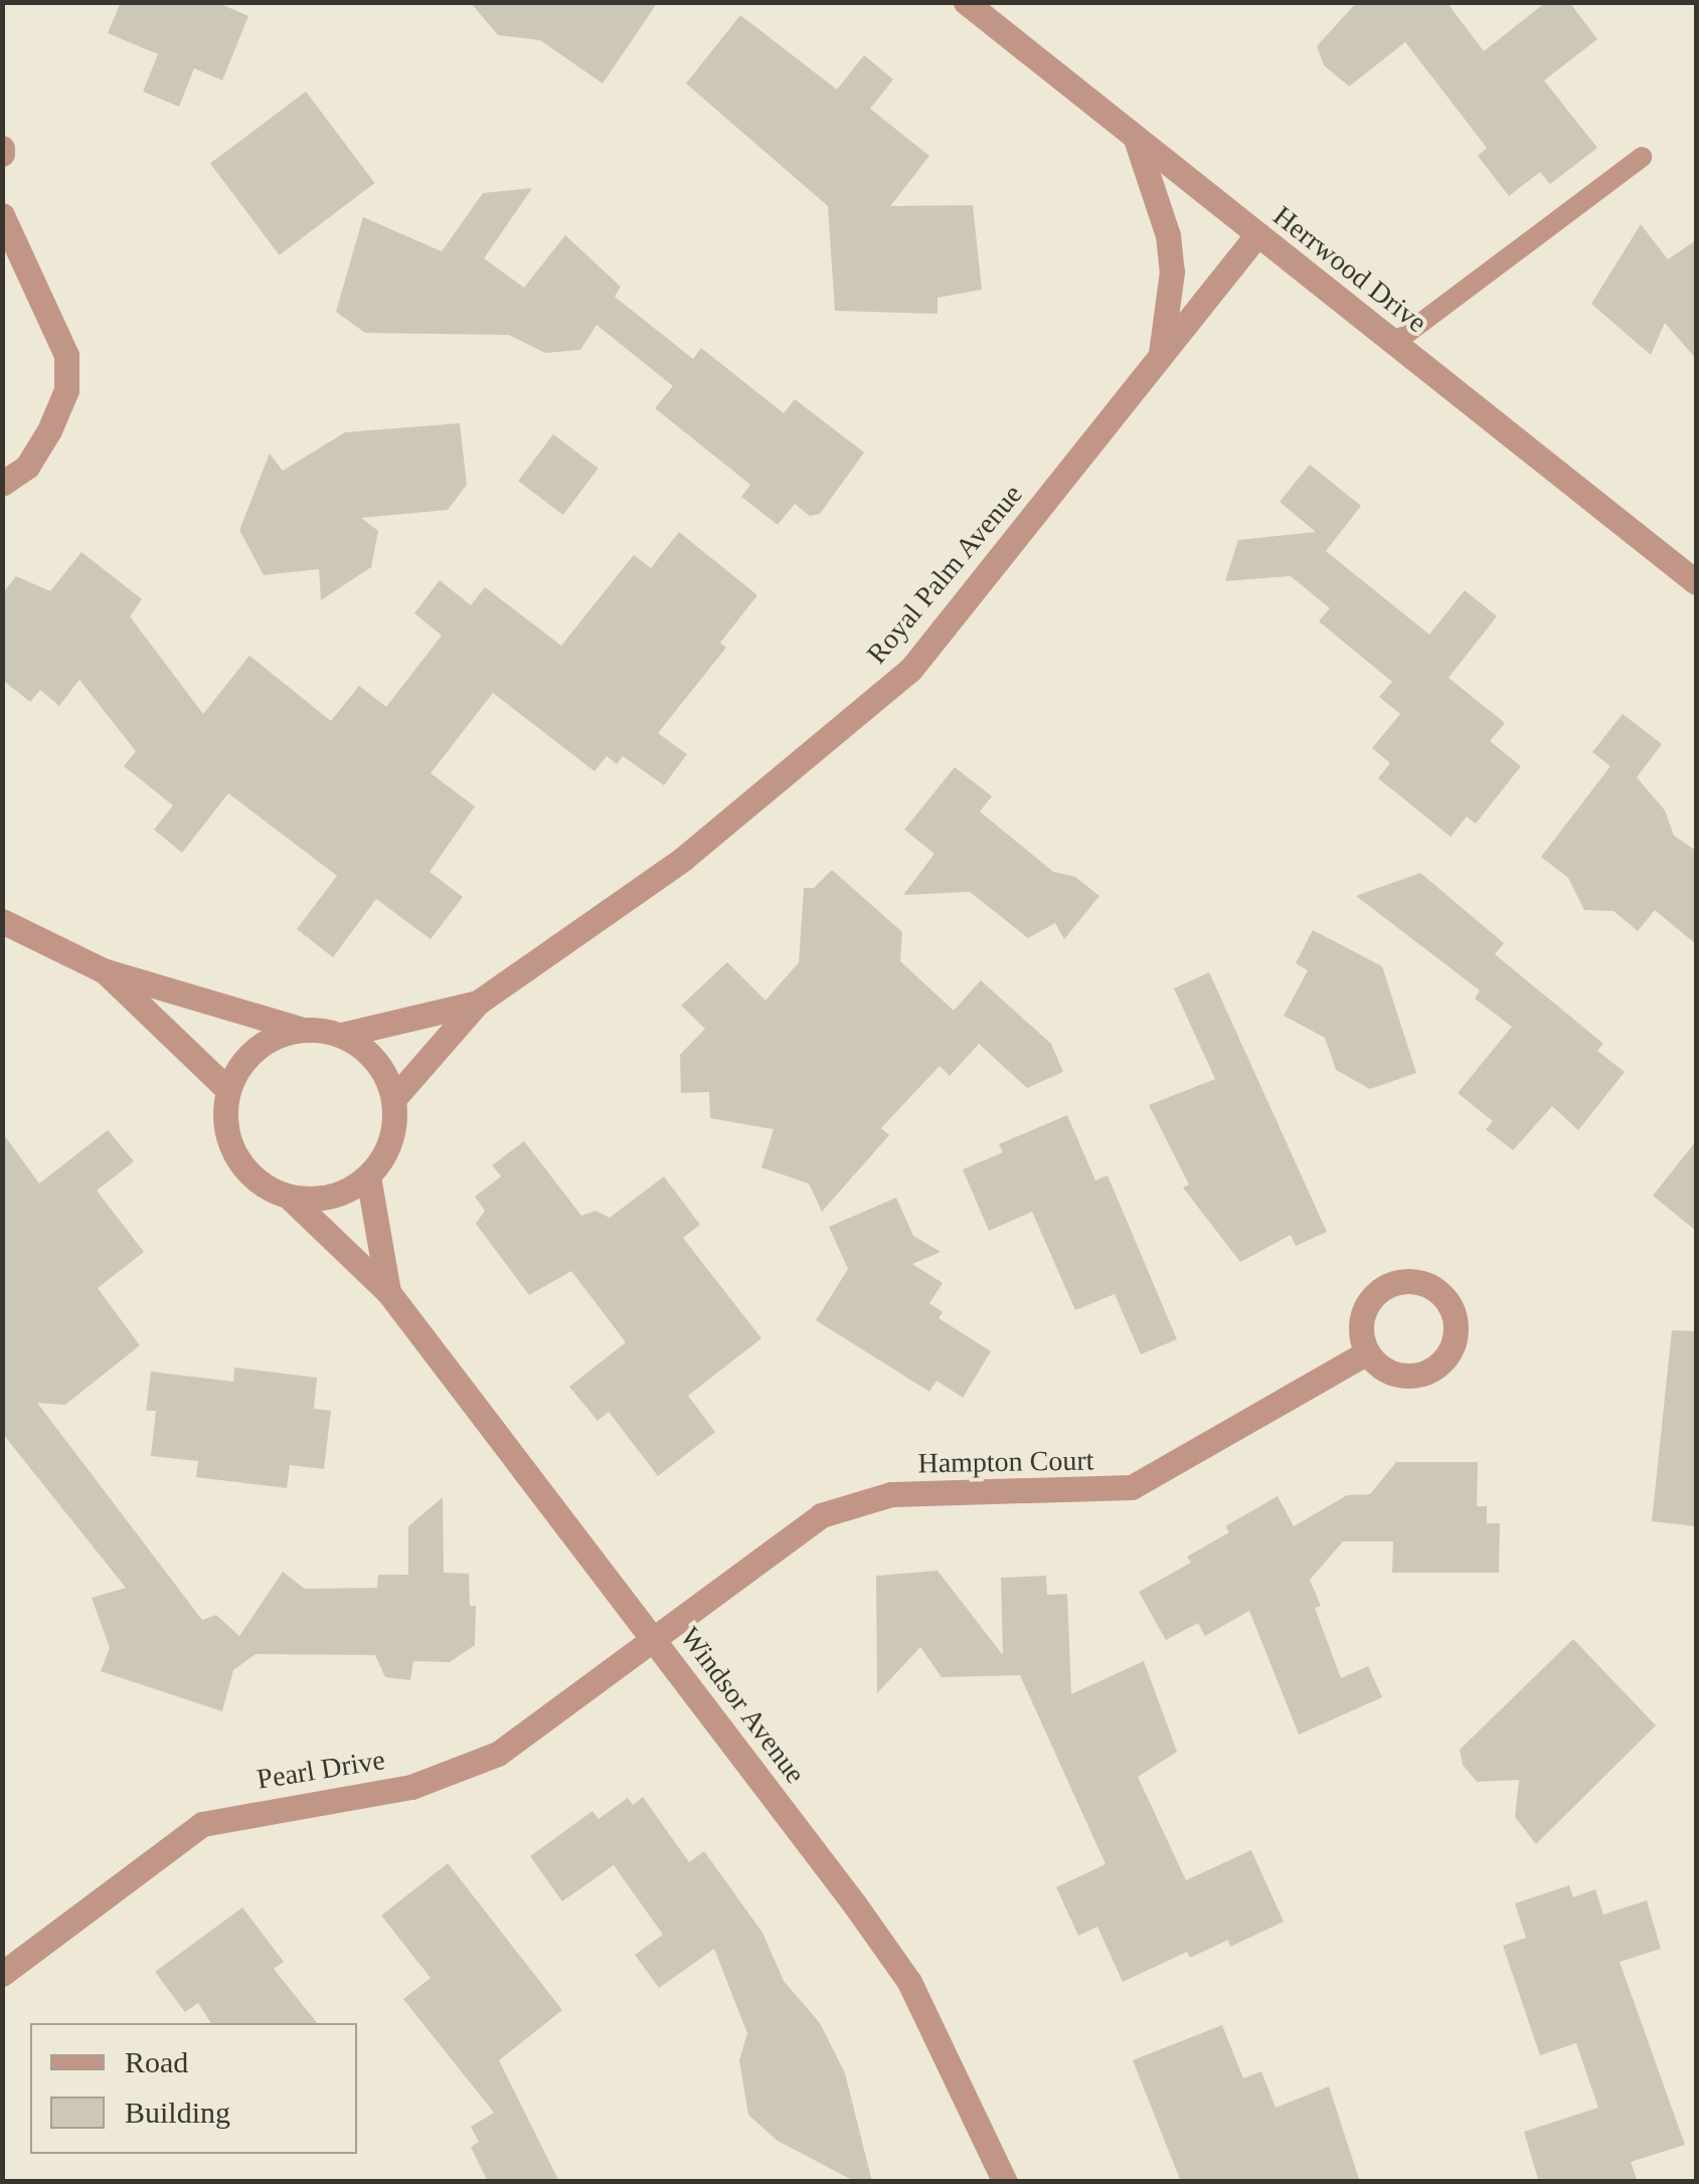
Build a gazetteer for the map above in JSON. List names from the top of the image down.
{
  "streets": {
    "street": [
      "Herrwood Drive",
      "Royal Palm Avenue",
      "Hampton Court",
      "Windsor Avenue",
      "Pearl Drive"
    ]
  },
  "crossings": [
    ["Herrwood Drive", "Royal Palm Avenue"],
    ["Royal Palm Avenue", "Windsor Avenue"],
    ["Hampton Court", "Windsor Avenue"],
    ["Hampton Court", "Pearl Drive"],
    ["Windsor Avenue", "Pearl Drive"]
  ],
  "legend": ["Road", "Building"]
}
